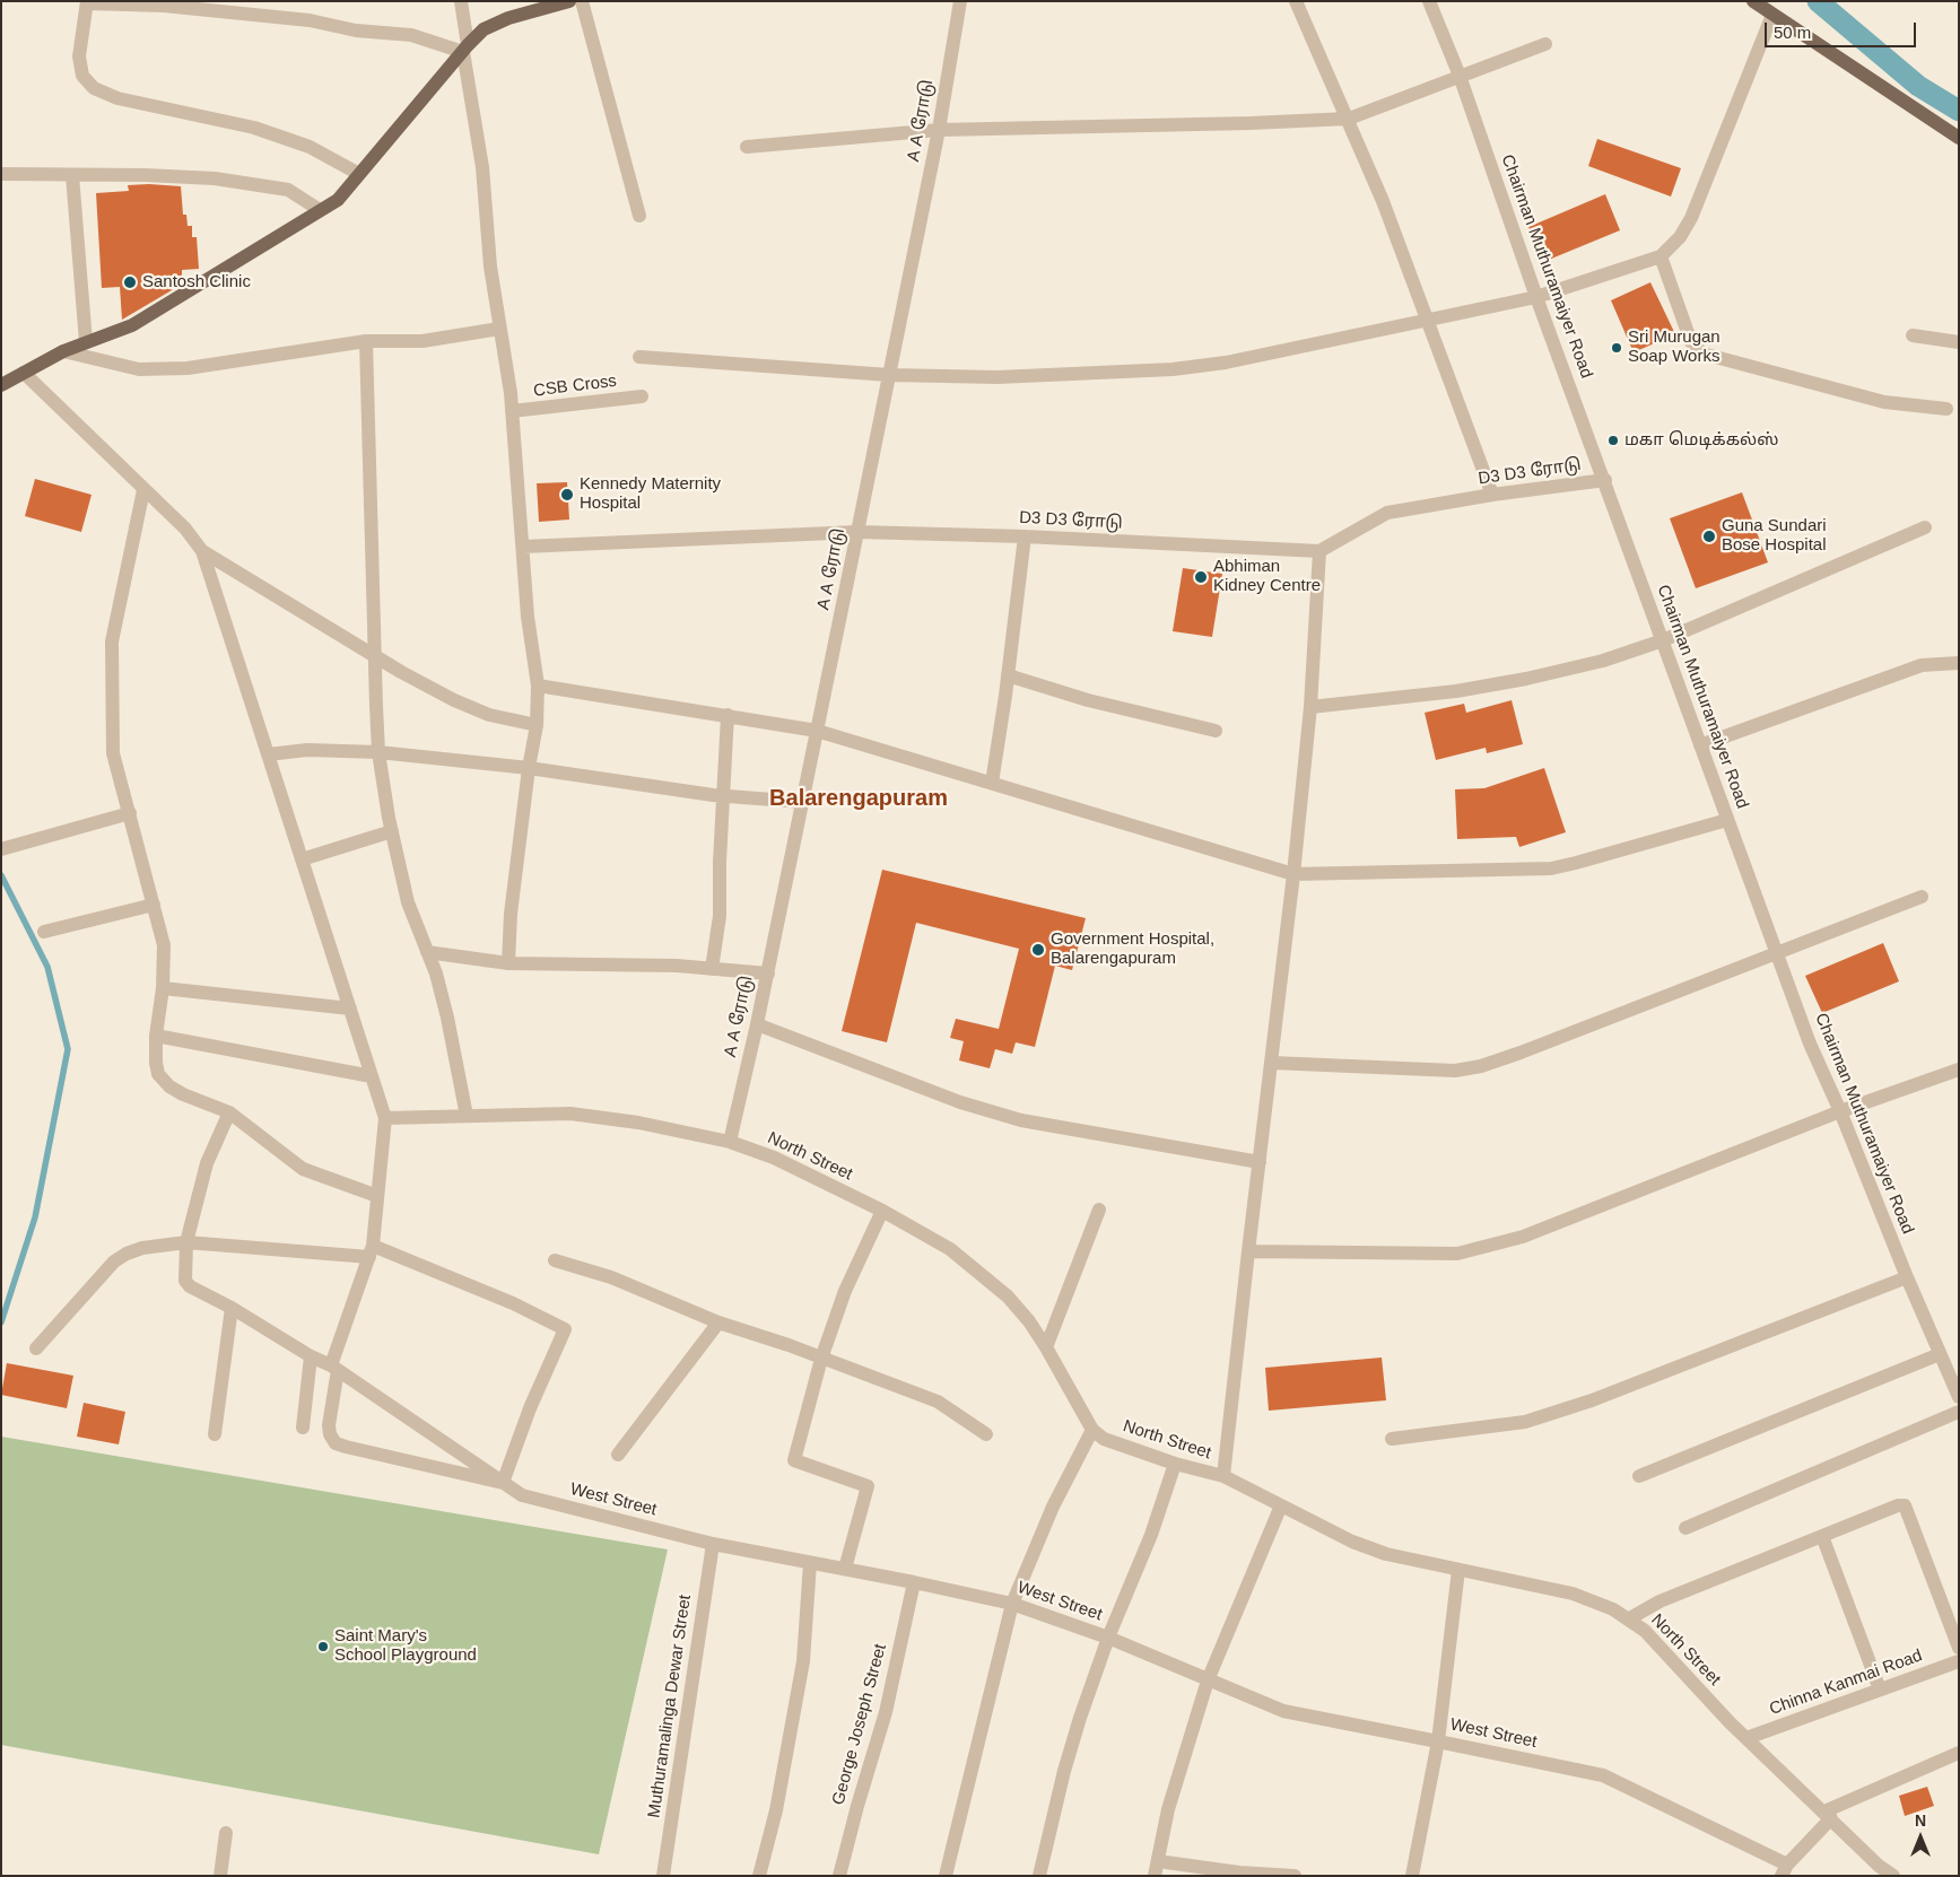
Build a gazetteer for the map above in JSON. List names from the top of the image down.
{
  "streets": {
    "street": [
      "A A ரோடு",
      "Chairman Muthuramaiyer Road",
      "CSB Cross",
      "D3 D3 ரோடு",
      "North Street",
      "West Street",
      "Chinna Kanmai Road",
      "Muthuramalinga Dewar Street",
      "George Joseph Street"
    ]
  },
  "crossings": [
    ["A A ரோடு", "D3 D3 ரோடு"],
    ["A A ரோடு", "North Street"],
    ["Chairman Muthuramaiyer Road", "D3 D3 ரோடு"],
    ["North Street", "Chinna Kanmai Road"],
    ["West Street", "Muthuramalinga Dewar Street"],
    ["West Street", "George Joseph Street"]
  ],
  "districts": ["Balarengapuram"],
  "places": [
    "Santosh Clinic",
    "Sri Murugan Soap Works",
    "மகா மெடிக்கல்ஸ்",
    "Kennedy Maternity Hospital",
    "Guna Sundari Bose Hospital",
    "Abhiman Kidney Centre",
    "Government Hospital, Balarengapuram",
    "Saint Mary's School Playground"
  ],
  "scale_bar": "50 m",
  "north": "top"
}
